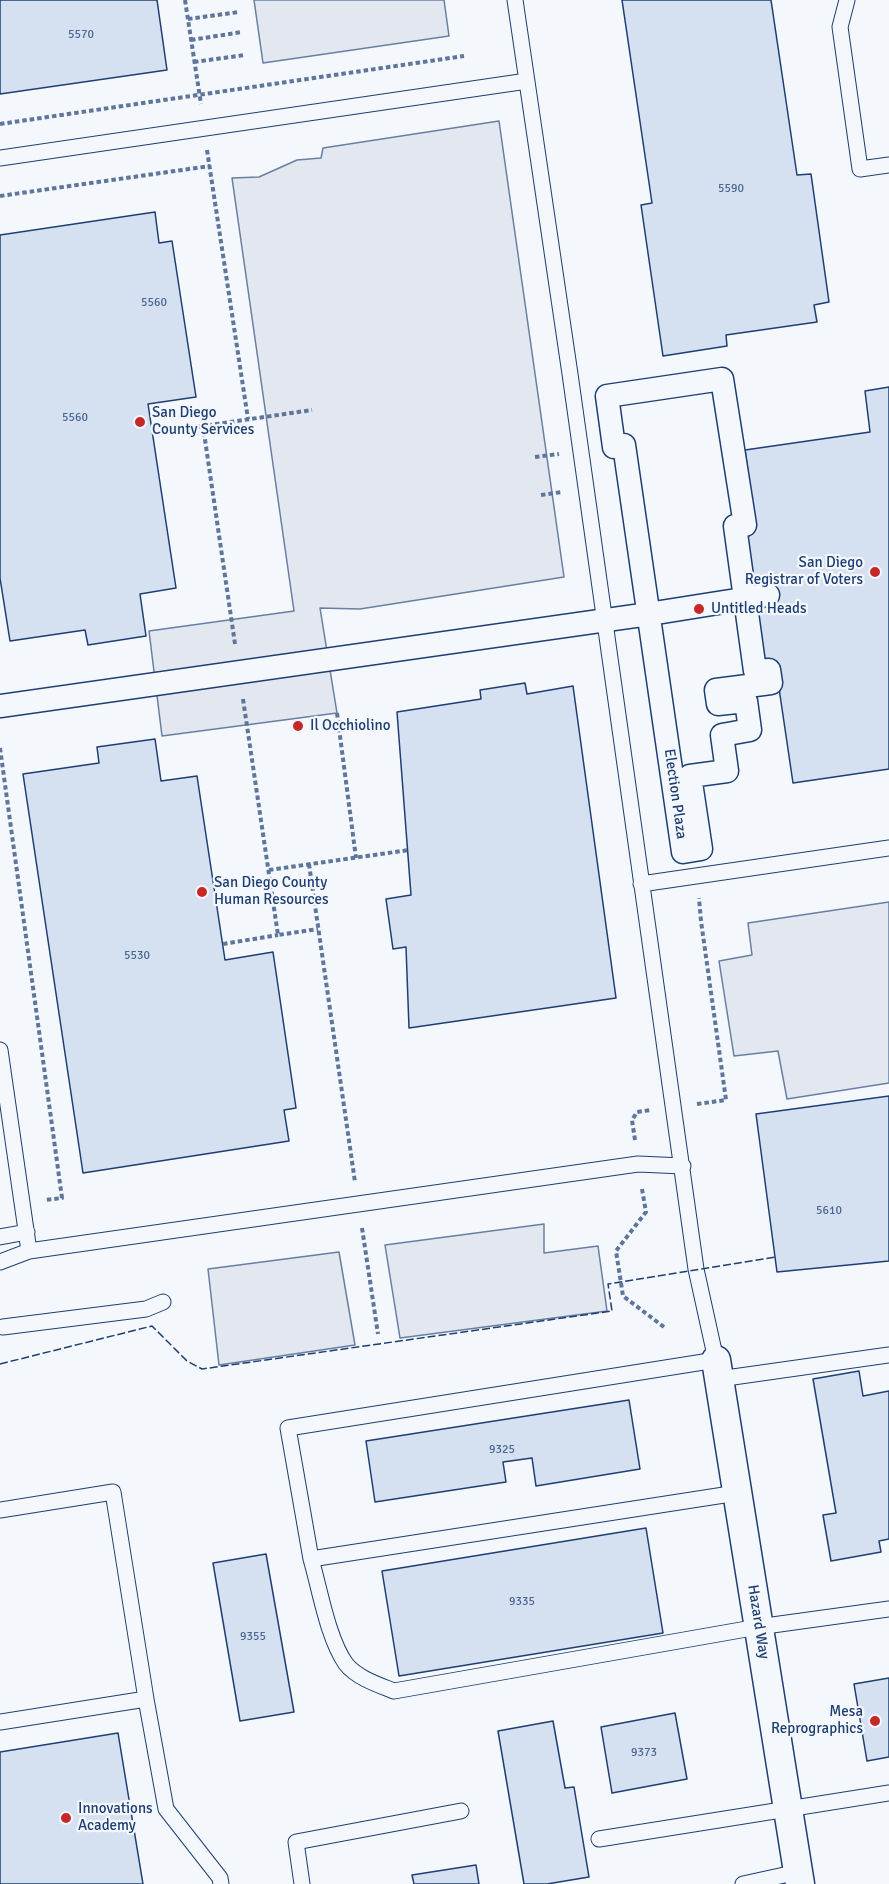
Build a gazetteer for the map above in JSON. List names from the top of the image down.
{
  "streets": {
    "street": ["Election Plaza", "Hazard Way"]
  },
  "places": [
    "San Diego County Services",
    "San Diego Registrar of Voters",
    "Untitled Heads",
    "Il Occhiolino",
    "San Diego County Human Resources",
    "Mesa Reprographics",
    "Innovations Academy"
  ],
  "house_numbers": [
    "5570",
    "5590",
    "5560",
    "5560",
    "5530",
    "5610",
    "9325",
    "9335",
    "9355",
    "9373"
  ]
}
